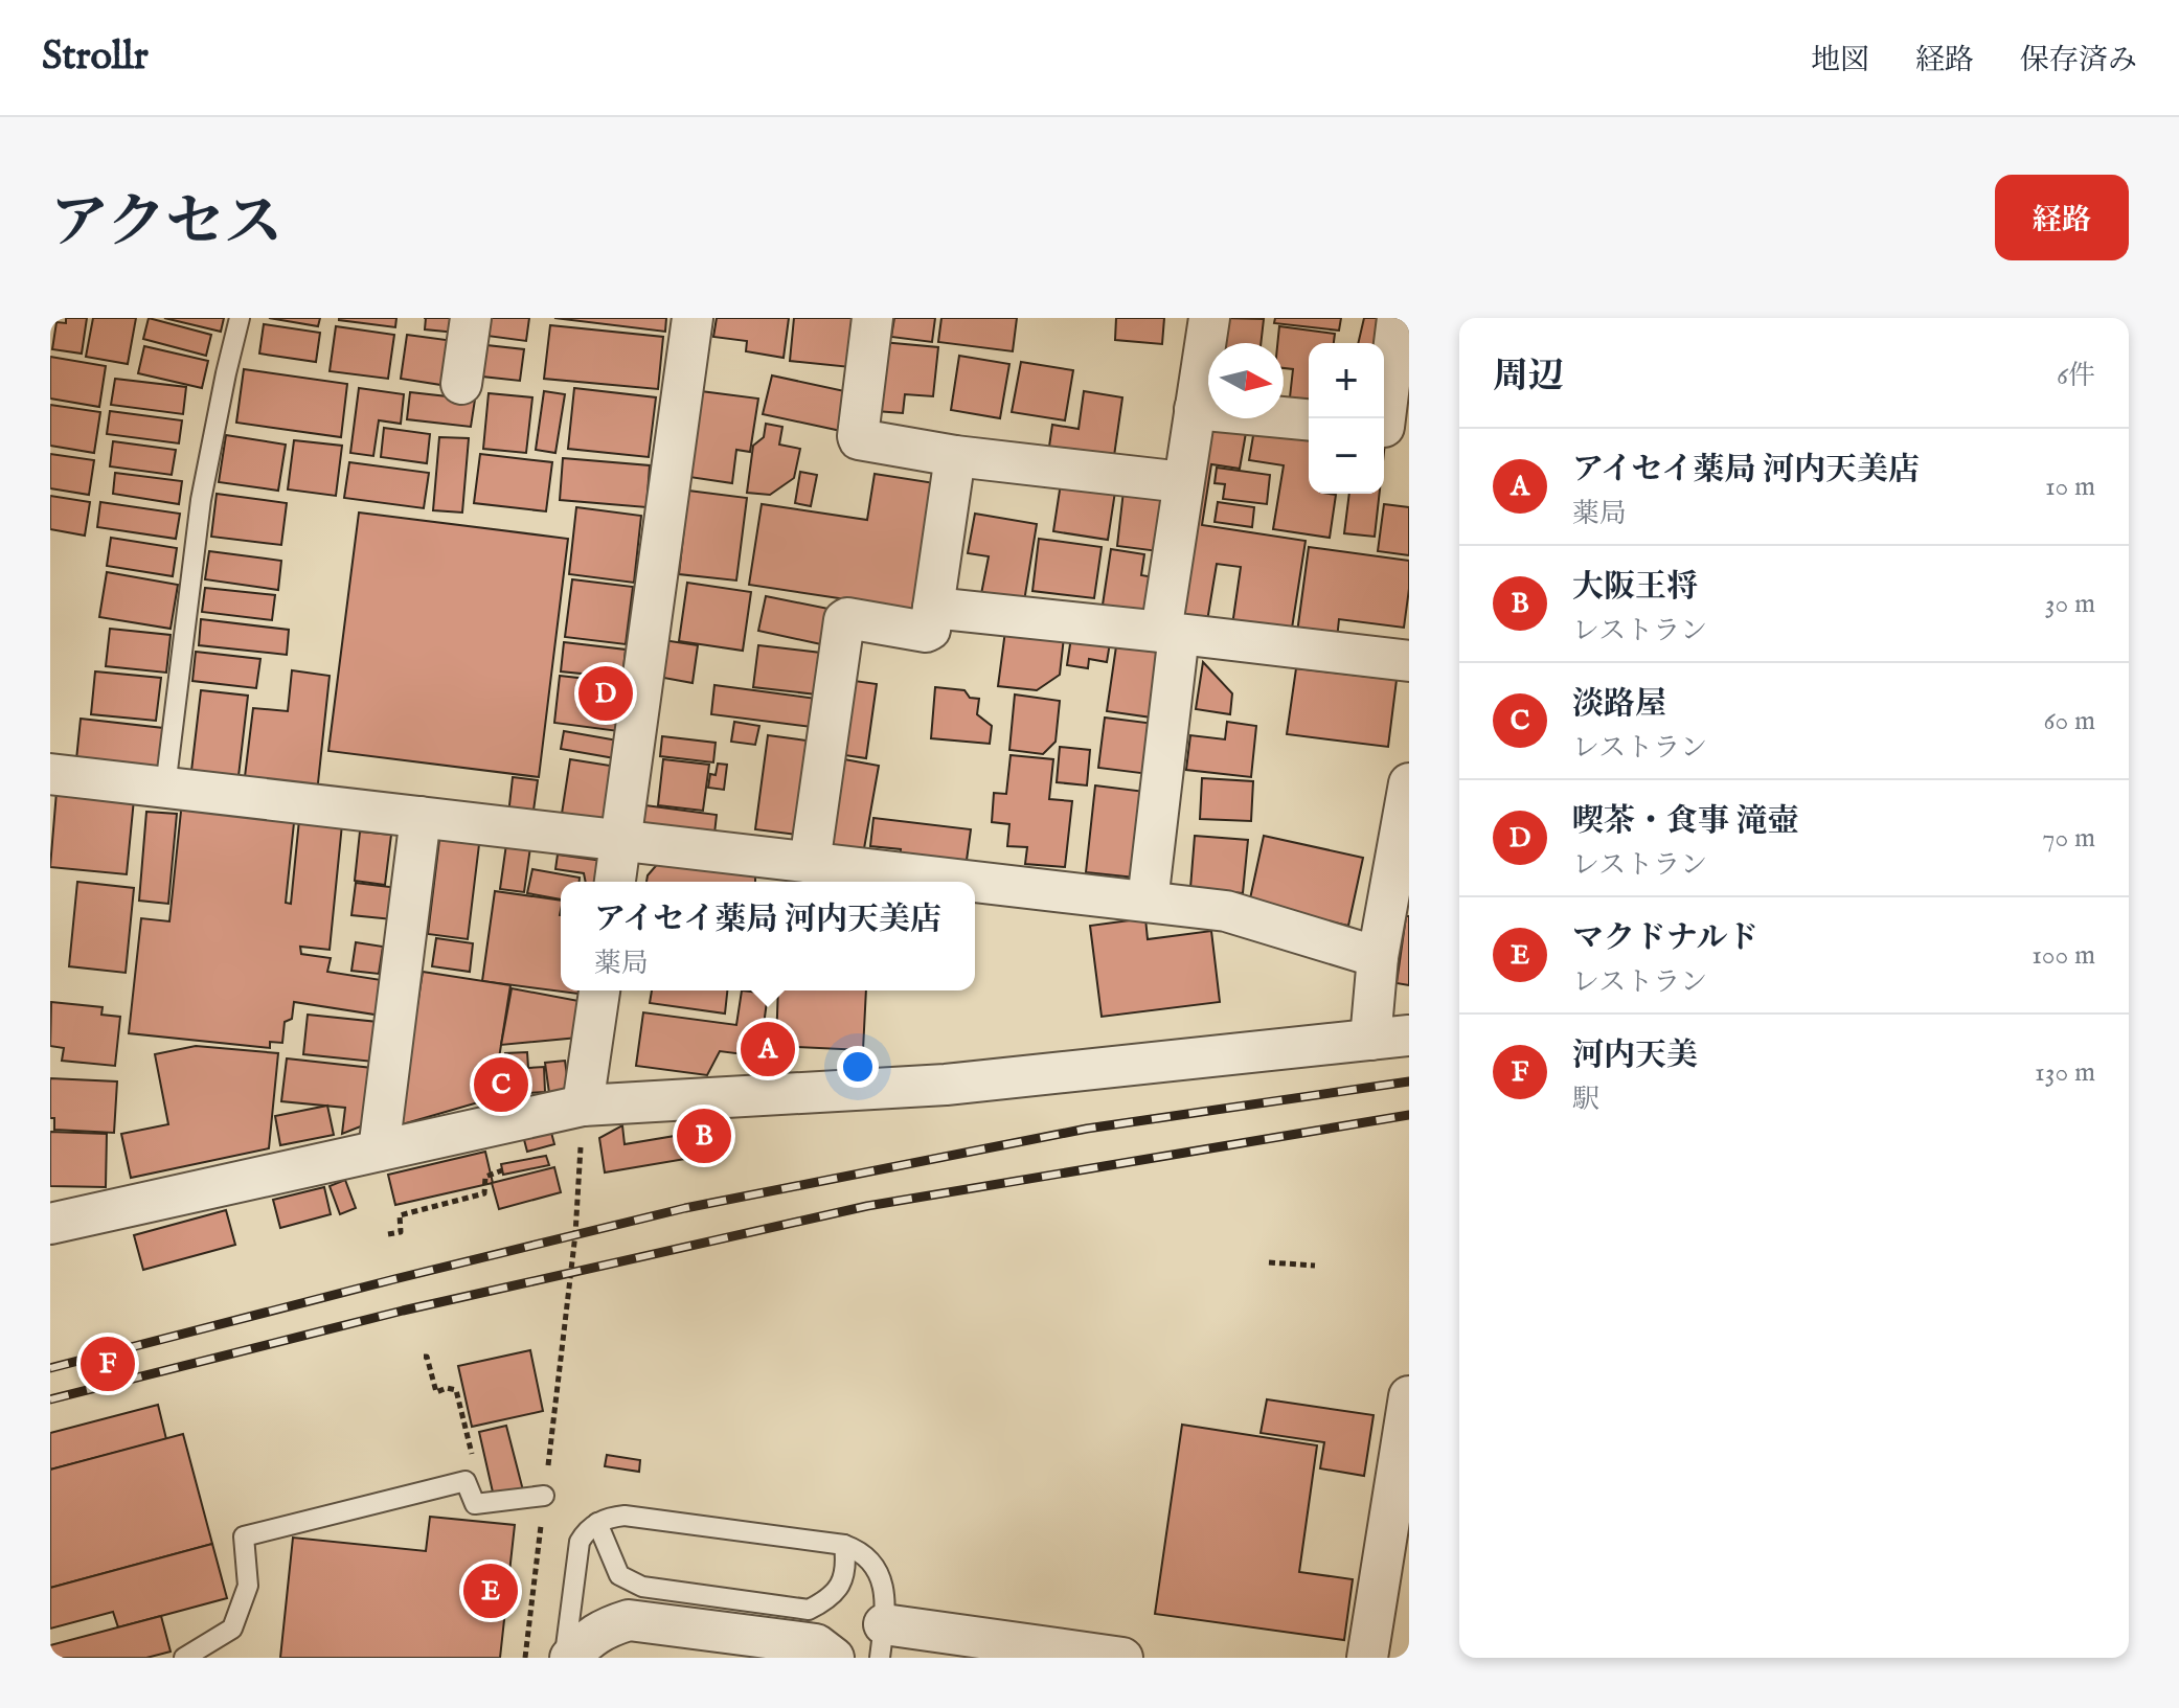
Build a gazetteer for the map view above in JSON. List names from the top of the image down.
{
  "north": "right",
  "page": {
    "header": "Strollr",
    "nav": ["地図", "経路", "保存済み"],
    "title": "アクセス",
    "buttons": "経路",
    "heading": ["周辺", "6件"],
    "map_buttons": ["+", "−"],
    "list": [
      {
        "mark": "A",
        "name": "アイセイ薬局 河内天美店",
        "note": "薬局",
        "value": "10 m"
      },
      {
        "mark": "B",
        "name": "大阪王将",
        "note": "レストラン",
        "value": "30 m"
      },
      {
        "mark": "C",
        "name": "淡路屋",
        "note": "レストラン",
        "value": "60 m"
      },
      {
        "mark": "D",
        "name": "喫茶・食事 滝壺",
        "note": "レストラン",
        "value": "70 m"
      },
      {
        "mark": "E",
        "name": "マクドナルド",
        "note": "レストラン",
        "value": "100 m"
      },
      {
        "mark": "F",
        "name": "河内天美",
        "note": "駅",
        "value": "130 m"
      }
    ],
    "pins": [
      "D",
      "A",
      "C",
      "B",
      "F",
      "E"
    ],
    "popup": ["アイセイ薬局 河内天美店", "薬局"]
  }
}
